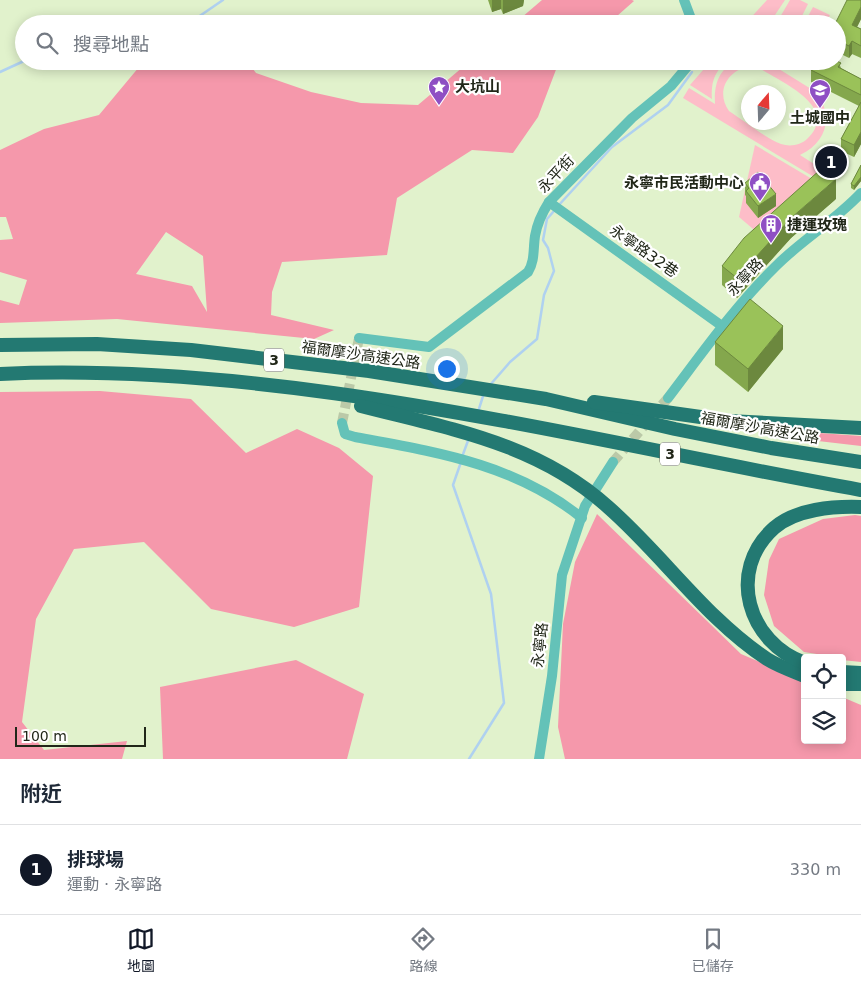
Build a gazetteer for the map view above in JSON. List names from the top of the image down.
{
  "streets": {
    "highway": ["福爾摩沙高速公路", "3"],
    "street": ["永平街", "永寧路32巷", "永寧路"]
  },
  "crossings": [
    ["永平街", "永寧路32巷"],
    ["永寧路32巷", "永寧路"]
  ],
  "places": {
    "place": ["大坑山"],
    "school or university": ["土城國中"],
    "public building": ["永寧市民活動中心"],
    "building": ["捷運玫瑰"]
  },
  "scale_bar": "100 m",
  "north": "top",
  "page": {
    "search": "搜尋地點",
    "pins": "1",
    "scale": "100 m",
    "heading": "附近",
    "list": [
      {
        "mark": "1",
        "name": "排球場",
        "note": "運動 · 永寧路",
        "value": "330 m"
      }
    ],
    "nav": ["地圖", "路線", "已儲存"]
  }
}
